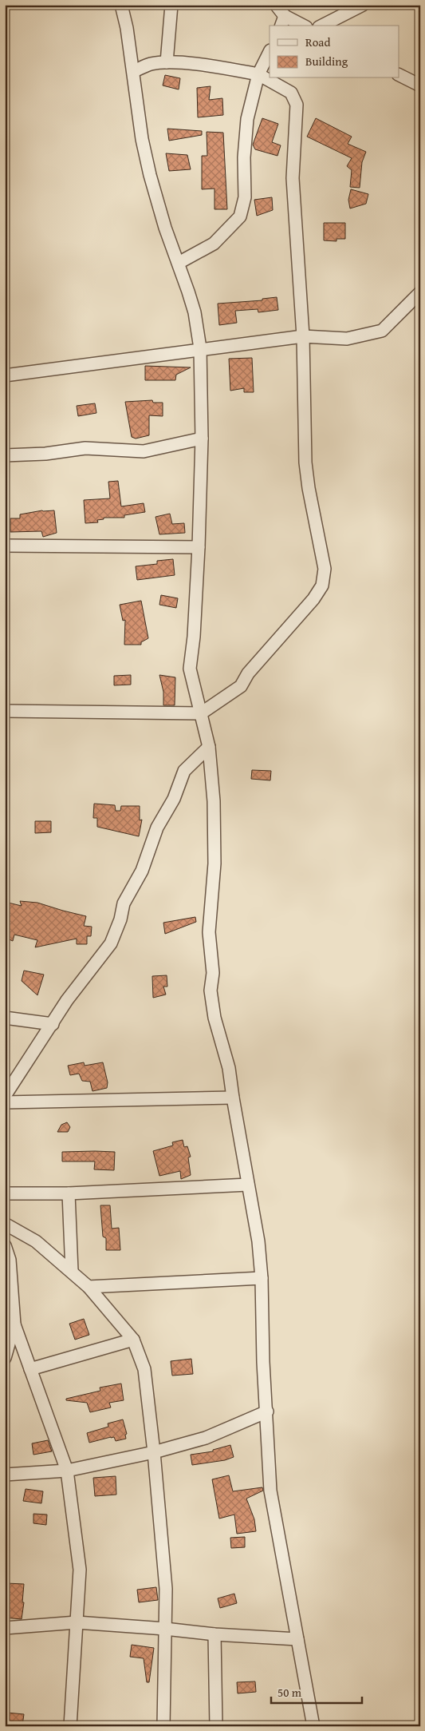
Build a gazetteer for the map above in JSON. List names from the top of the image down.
{
  "legend": ["Road", "Building"],
  "scale_bar": "50 m"
}
